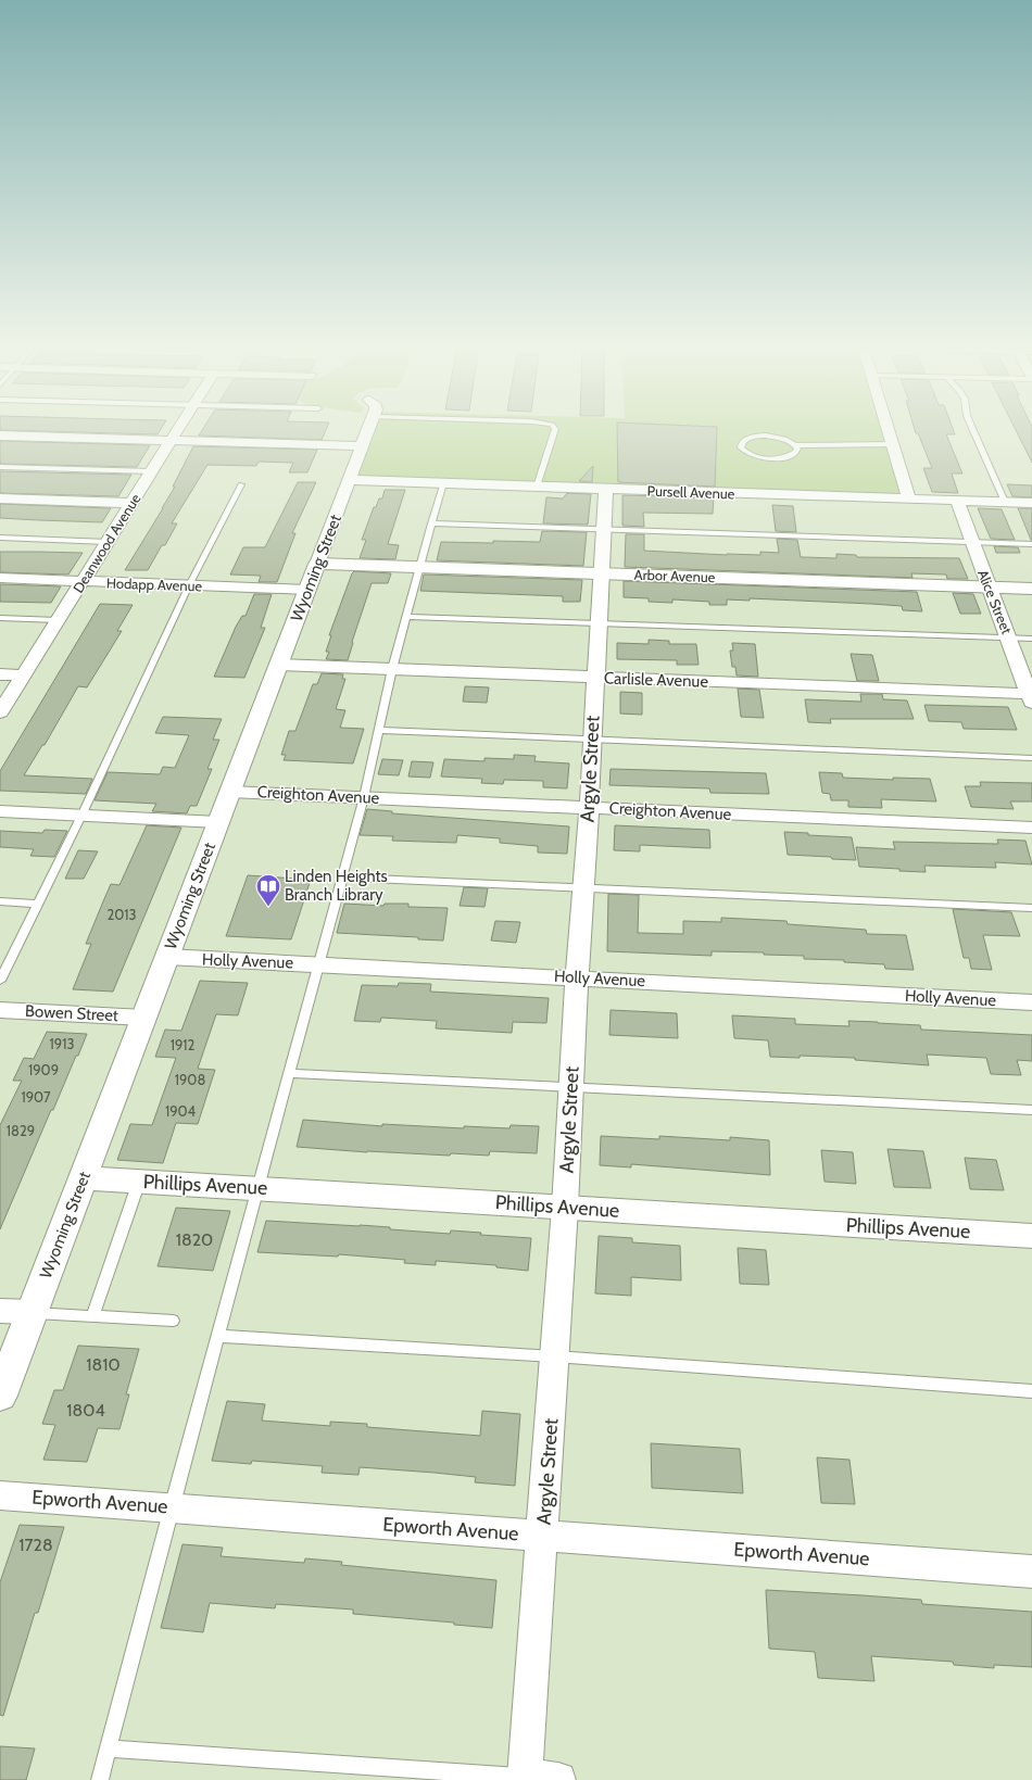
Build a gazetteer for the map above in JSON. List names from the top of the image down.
{
  "streets": {
    "street": [
      "Pursell Avenue",
      "Deanwood Avenue",
      "Wyoming Street",
      "Arbor Avenue",
      "Hodapp Avenue",
      "Alice Street",
      "Carlisle Avenue",
      "Argyle Street",
      "Creighton Avenue",
      "Holly Avenue",
      "Bowen Street",
      "Phillips Avenue",
      "Epworth Avenue"
    ]
  },
  "crossings": [
    ["Pursell Avenue", "Wyoming Street"],
    ["Pursell Avenue", "Alice Street"],
    ["Pursell Avenue", "Argyle Street"],
    ["Deanwood Avenue", "Hodapp Avenue"],
    ["Wyoming Street", "Arbor Avenue"],
    ["Wyoming Street", "Hodapp Avenue"],
    ["Wyoming Street", "Carlisle Avenue"],
    ["Wyoming Street", "Creighton Avenue"],
    ["Wyoming Street", "Holly Avenue"],
    ["Wyoming Street", "Bowen Street"],
    ["Wyoming Street", "Phillips Avenue"],
    ["Arbor Avenue", "Alice Street"],
    ["Arbor Avenue", "Argyle Street"],
    ["Alice Street", "Carlisle Avenue"],
    ["Carlisle Avenue", "Argyle Street"],
    ["Argyle Street", "Creighton Avenue"],
    ["Argyle Street", "Holly Avenue"],
    ["Argyle Street", "Phillips Avenue"],
    ["Argyle Street", "Epworth Avenue"]
  ],
  "places": {
    "library": ["Linden Heights Branch Library"]
  },
  "house_numbers": [
    "2013",
    "1913",
    "1912",
    "1909",
    "1908",
    "1907",
    "1904",
    "1829",
    "1820",
    "1810",
    "1804",
    "1728"
  ]
}
